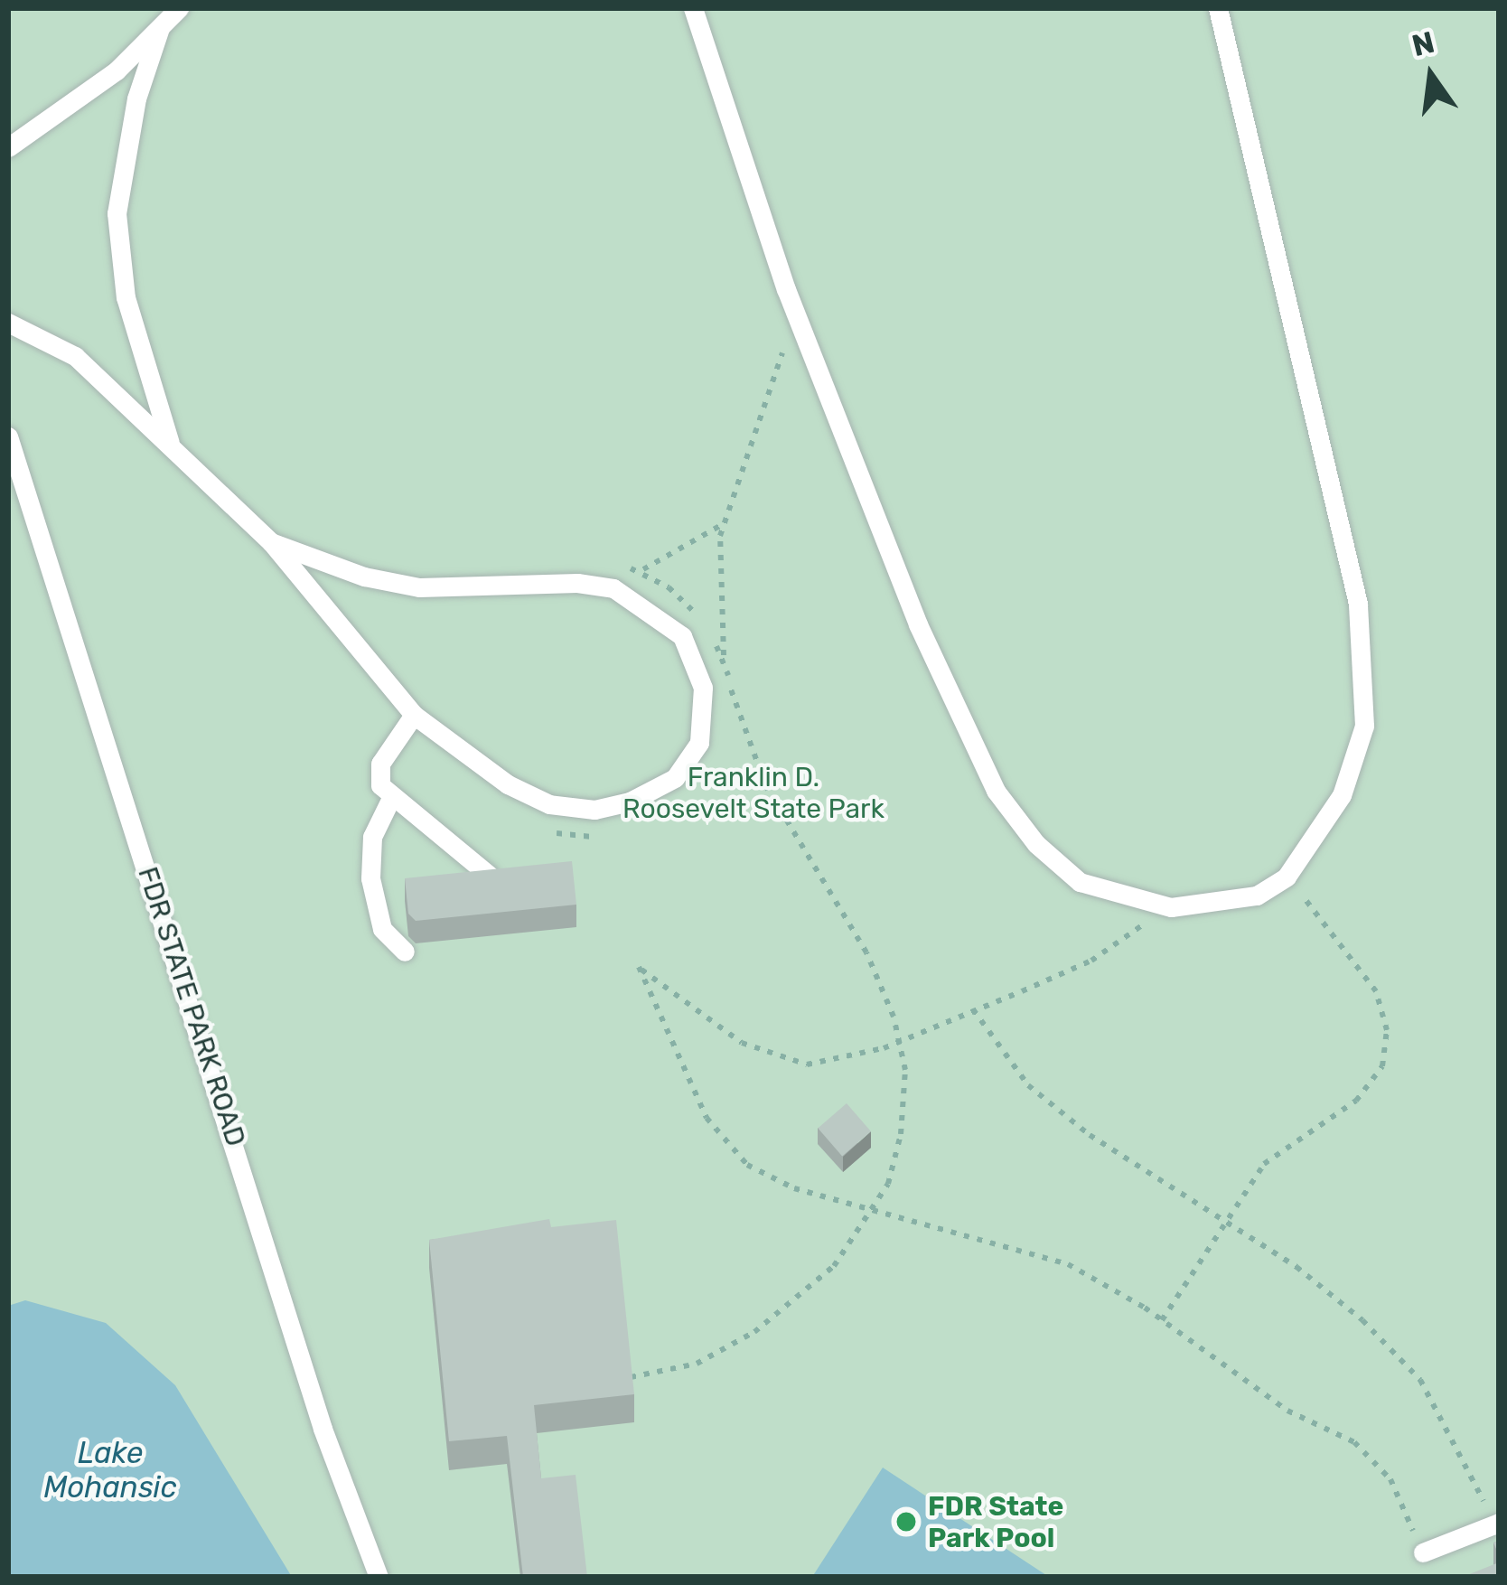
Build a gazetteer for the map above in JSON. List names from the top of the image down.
{
  "streets": {
    "lane": ["FDR STATE PARK ROAD"]
  },
  "water": ["Lake Mohansic"],
  "parks": ["Franklin D. Roosevelt State Park"],
  "places": ["FDR State Park Pool"],
  "north": "top"
}
